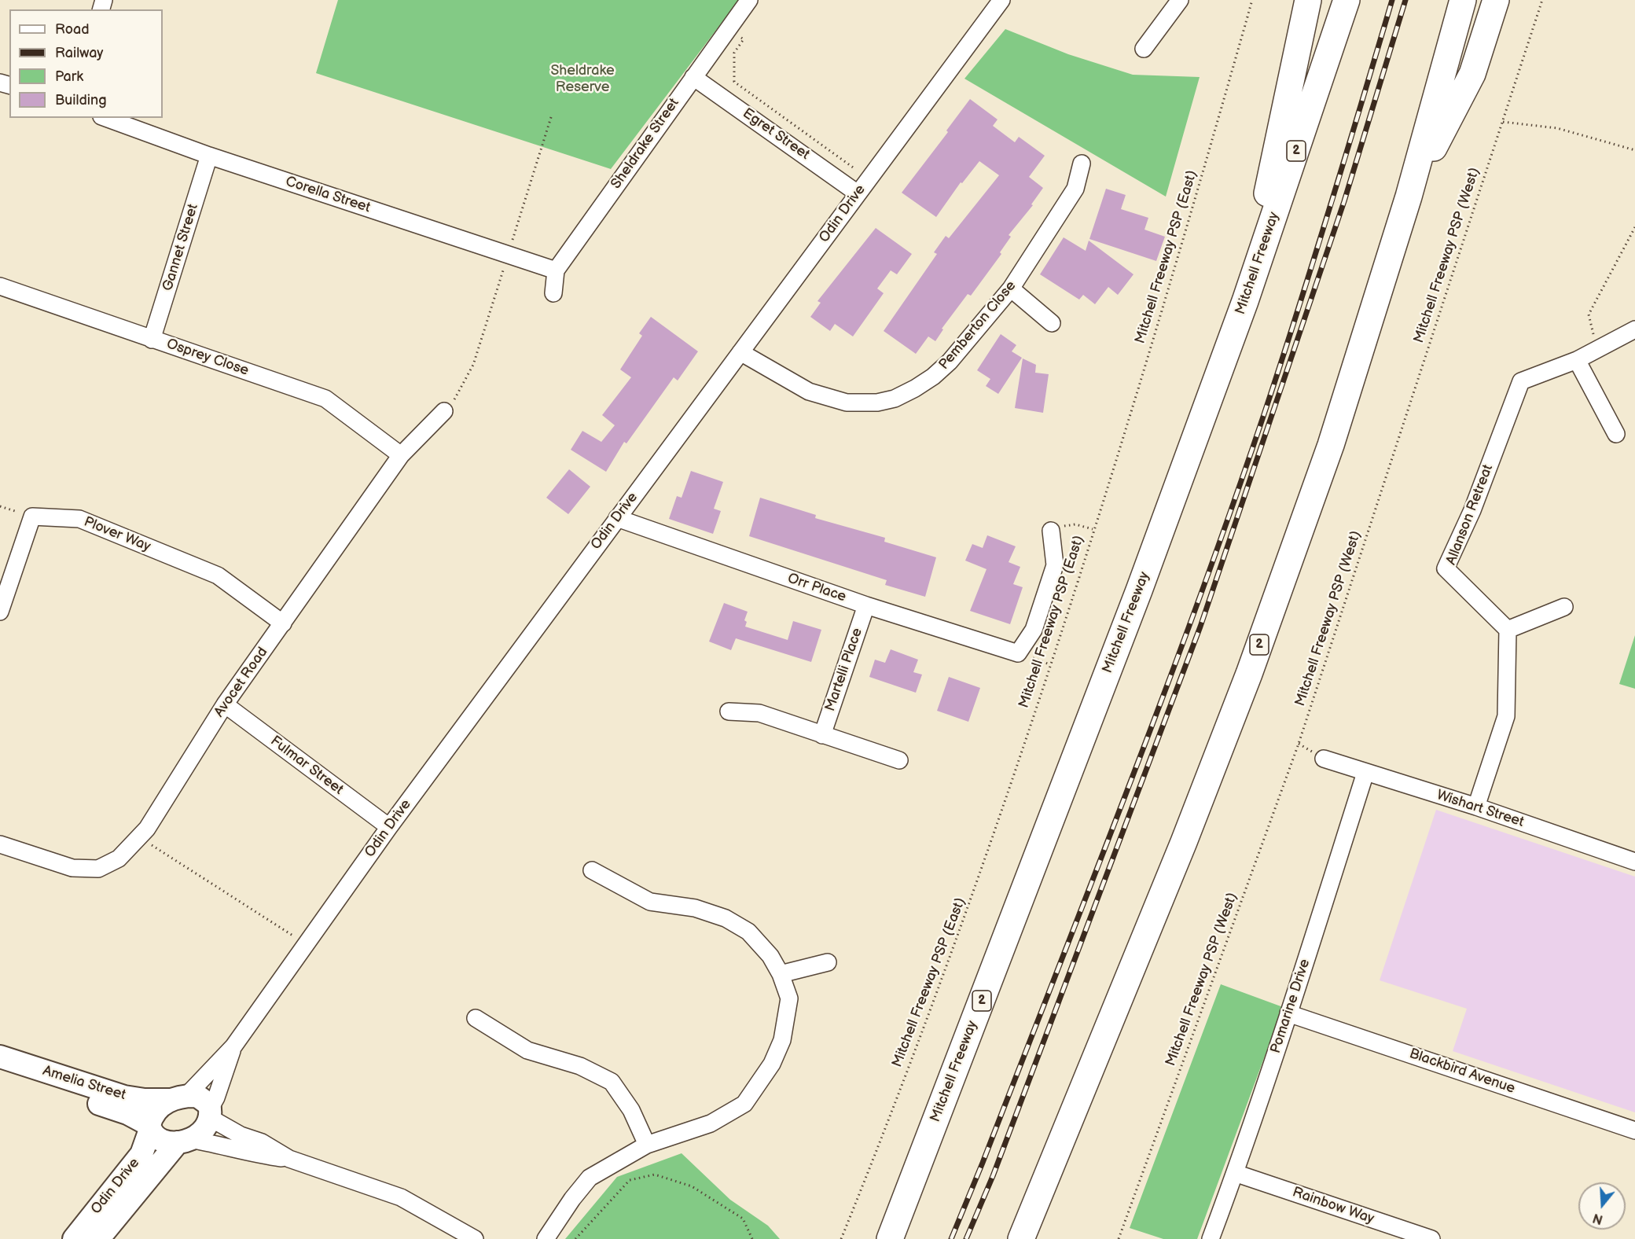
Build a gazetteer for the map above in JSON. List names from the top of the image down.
{
  "streets": {
    "highway": ["2", "Mitchell Freeway"],
    "main road": ["Odin Drive", "Amelia Street"],
    "street": [
      "Egret Street",
      "Sheldrake Street",
      "Corella Street",
      "Gannet Street",
      "Pemberton Close",
      "Osprey Close",
      "Allanson Retreat",
      "Plover Way",
      "Orr Place",
      "Martelli Place",
      "Avocet Road",
      "Fulmar Street",
      "Wishart Street",
      "Pomarine Drive",
      "Blackbird Avenue",
      "Rainbow Way"
    ],
    "path": ["Mitchell Freeway PSP (West)", "Mitchell Freeway PSP (East)"]
  },
  "crossings": [
    ["Egret Street", "Sheldrake Street"],
    ["Egret Street", "Odin Drive"],
    ["Sheldrake Street", "Corella Street"],
    ["Corella Street", "Gannet Street"],
    ["Odin Drive", "Pemberton Close"],
    ["Odin Drive", "Orr Place"],
    ["Odin Drive", "Fulmar Street"],
    ["Odin Drive", "Amelia Street"],
    ["Gannet Street", "Osprey Close"],
    ["Osprey Close", "Avocet Road"],
    ["Plover Way", "Avocet Road"],
    ["Orr Place", "Martelli Place"],
    ["Avocet Road", "Fulmar Street"],
    ["Wishart Street", "Pomarine Drive"],
    ["Pomarine Drive", "Blackbird Avenue"],
    ["Pomarine Drive", "Rainbow Way"]
  ],
  "parks": ["Sheldrake Reserve"],
  "legend": [
    "Road",
    "Railway",
    "Park",
    "Building"
  ],
  "north": "bottom"
}
